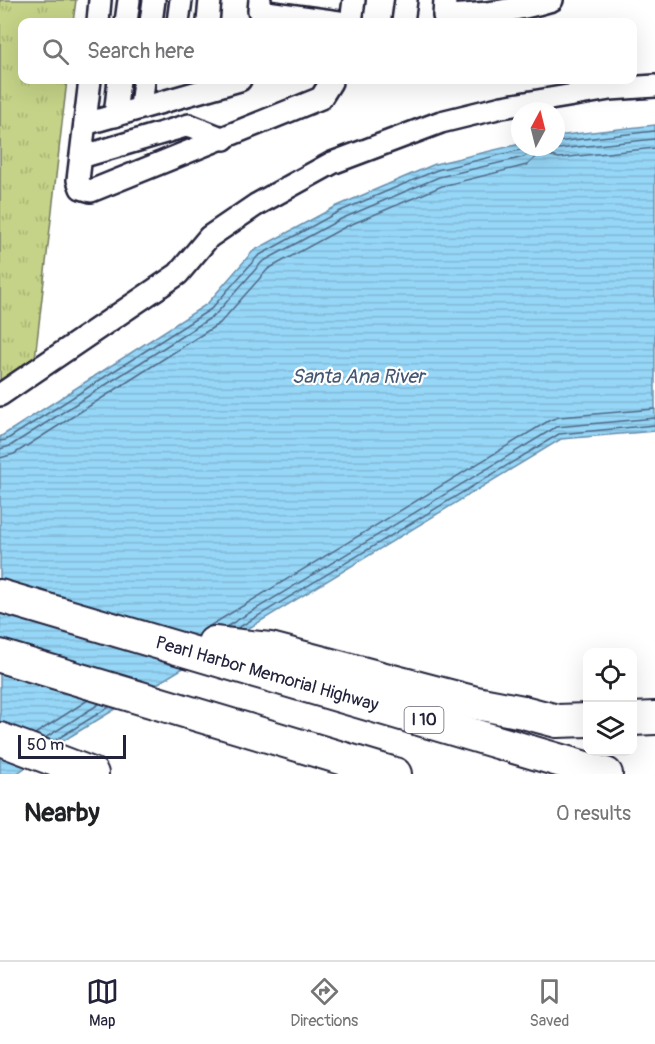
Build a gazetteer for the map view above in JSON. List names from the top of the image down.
{
  "streets": {
    "highway": ["Pearl Harbor Memorial Highway", "I 10"]
  },
  "crossings": [
    ["Pearl Harbor Memorial Highway", "I 10"]
  ],
  "water": ["Santa Ana River"],
  "scale_bar": "50 m",
  "north": "top",
  "page": {
    "search": "Search here",
    "scale": "50 m",
    "heading": ["Nearby", "0 results"],
    "nav": ["Map", "Directions", "Saved"]
  }
}
